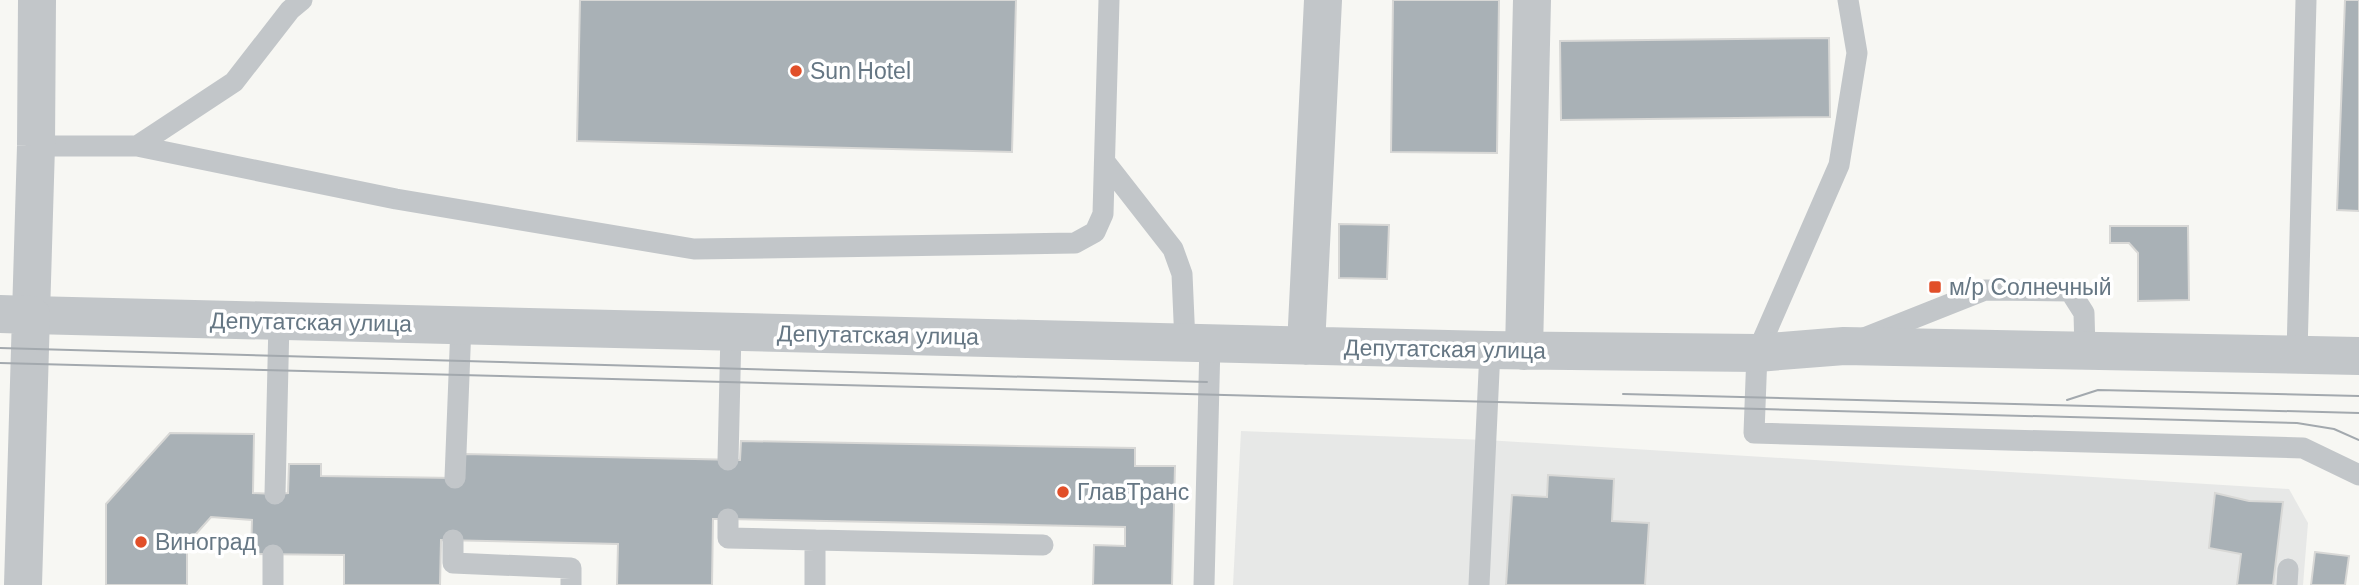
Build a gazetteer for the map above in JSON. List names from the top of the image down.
{
  "streets": {
    "street": ["Депутатская улица"]
  },
  "places": {
    "other": ["Sun Hotel", "ГлавТранс", "Виноград"],
    "transit": ["м/р Солнечный"]
  }
}
